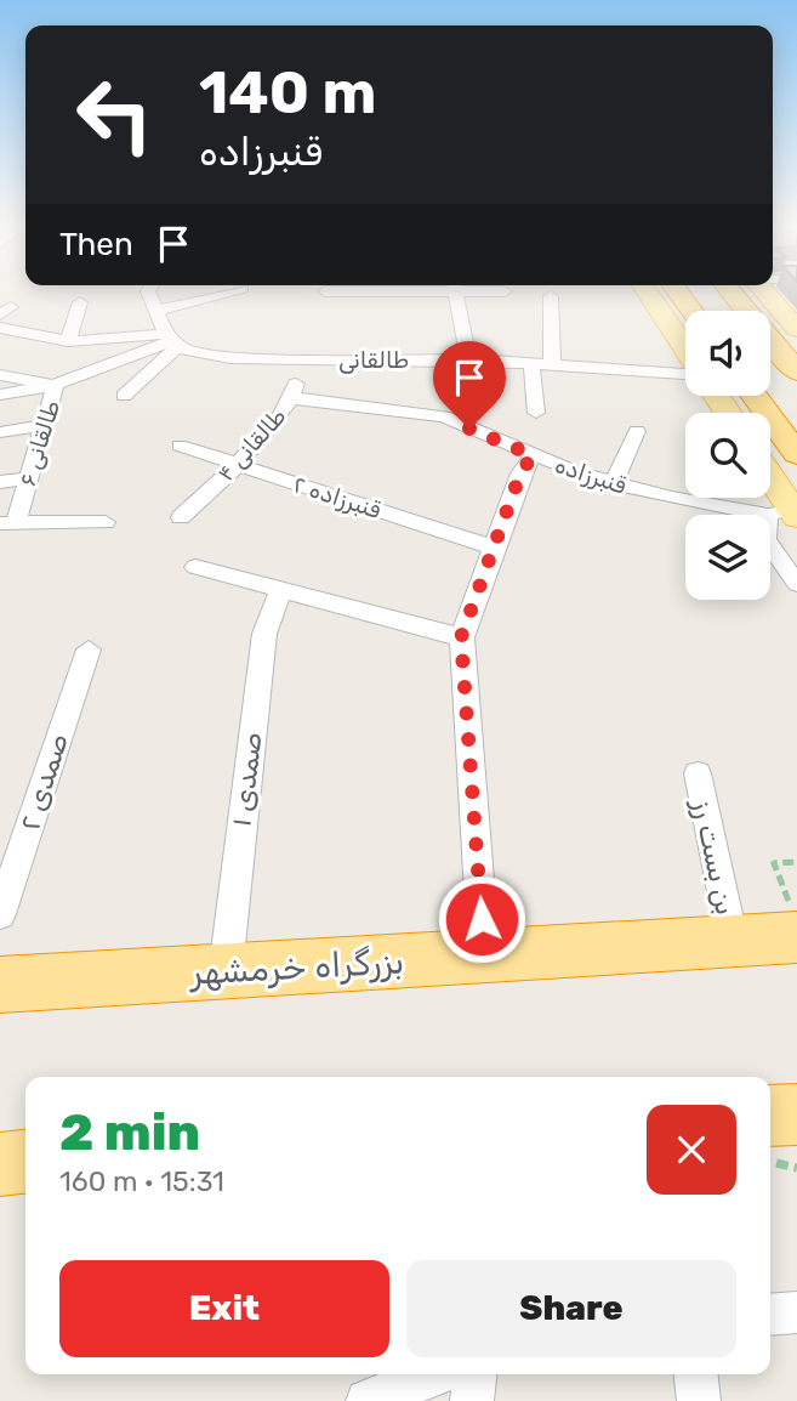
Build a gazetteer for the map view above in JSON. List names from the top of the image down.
{
  "streets": {
    "highway": ["بزرگراه خرمشهر"],
    "street": [
      "طالقانی",
      "طالقانی ۶",
      "طالقانی ۴",
      "قنبرزاده",
      "قنبرزاده ۲",
      "صمدی ۱",
      "صمدی ۲",
      "بن بست رز"
    ]
  },
  "crossings": [
    ["طالقانی", "طالقانی ۶"],
    ["طالقانی", "طالقانی ۴"],
    ["طالقانی ۴", "قنبرزاده"],
    ["طالقانی ۴", "قنبرزاده ۲"],
    ["صمدی ۱", "بزرگراه خرمشهر"],
    ["بن بست رز", "بزرگراه خرمشهر"]
  ],
  "page": {
    "turn": ["140 m", "قنبرزاده"],
    "then": "Then",
    "heading": ["2 min", "160 m · 15:31"],
    "buttons": ["Exit", "Share"]
  }
}
